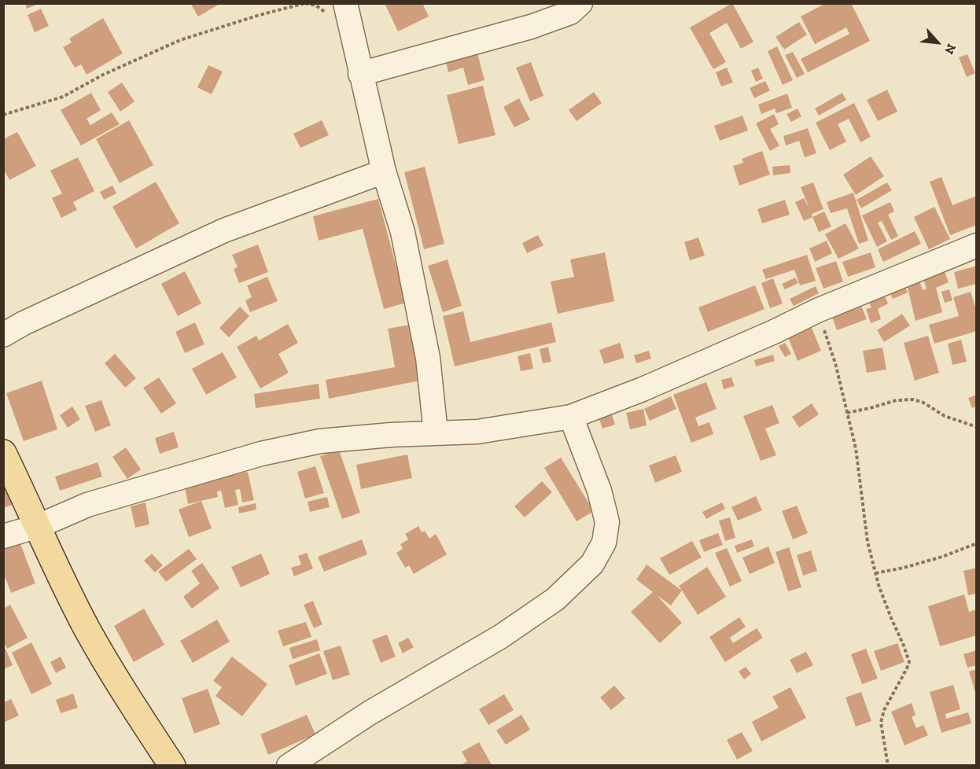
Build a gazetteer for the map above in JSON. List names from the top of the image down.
{
  "north": "bottom right"
}
